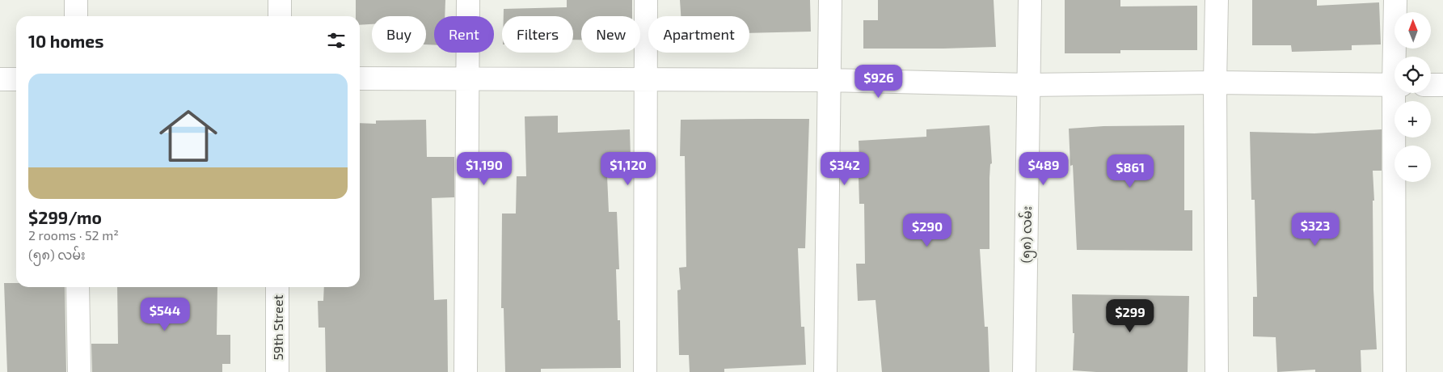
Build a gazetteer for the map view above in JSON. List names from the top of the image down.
{
  "streets": {
    "street": ["(၅၈) လမ်း", "59th Street"]
  },
  "north": "top",
  "page": {
    "map_buttons": ["+", "−"],
    "chip": [
      "Buy",
      "Rent",
      "Filters",
      "New",
      "Apartment"
    ],
    "heading": "10 homes",
    "price": [
      "$926",
      "$1,190",
      "$1,120",
      "$342",
      "$489",
      "$861",
      "$323",
      "$290",
      "$544",
      "$299"
    ],
    "list": [
      {
        "name": "$299/mo",
        "note": "2 rooms · 52 m² · (၅၈) လမ်း"
      }
    ]
  }
}
